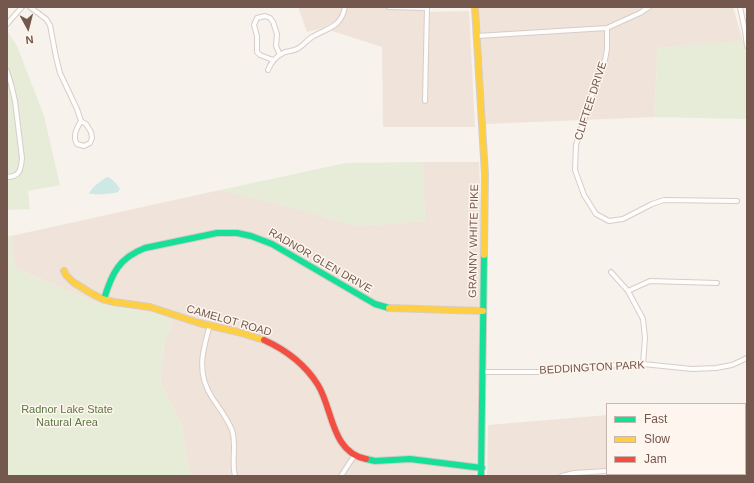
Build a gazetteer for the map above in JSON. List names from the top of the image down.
{
  "streets": {
    "street": [
      "CLIFTEE DRIVE",
      "GRANNY WHITE PIKE",
      "RADNOR GLEN DRIVE",
      "CAMELOT ROAD",
      "BEDDINGTON PARK"
    ]
  },
  "crossings": [
    ["GRANNY WHITE PIKE", "RADNOR GLEN DRIVE"],
    ["GRANNY WHITE PIKE", "BEDDINGTON PARK"],
    ["RADNOR GLEN DRIVE", "CAMELOT ROAD"]
  ],
  "parks": ["Radnor Lake State Natural Area"],
  "legend": ["Fast", "Slow", "Jam"],
  "north": "bottom"
}
